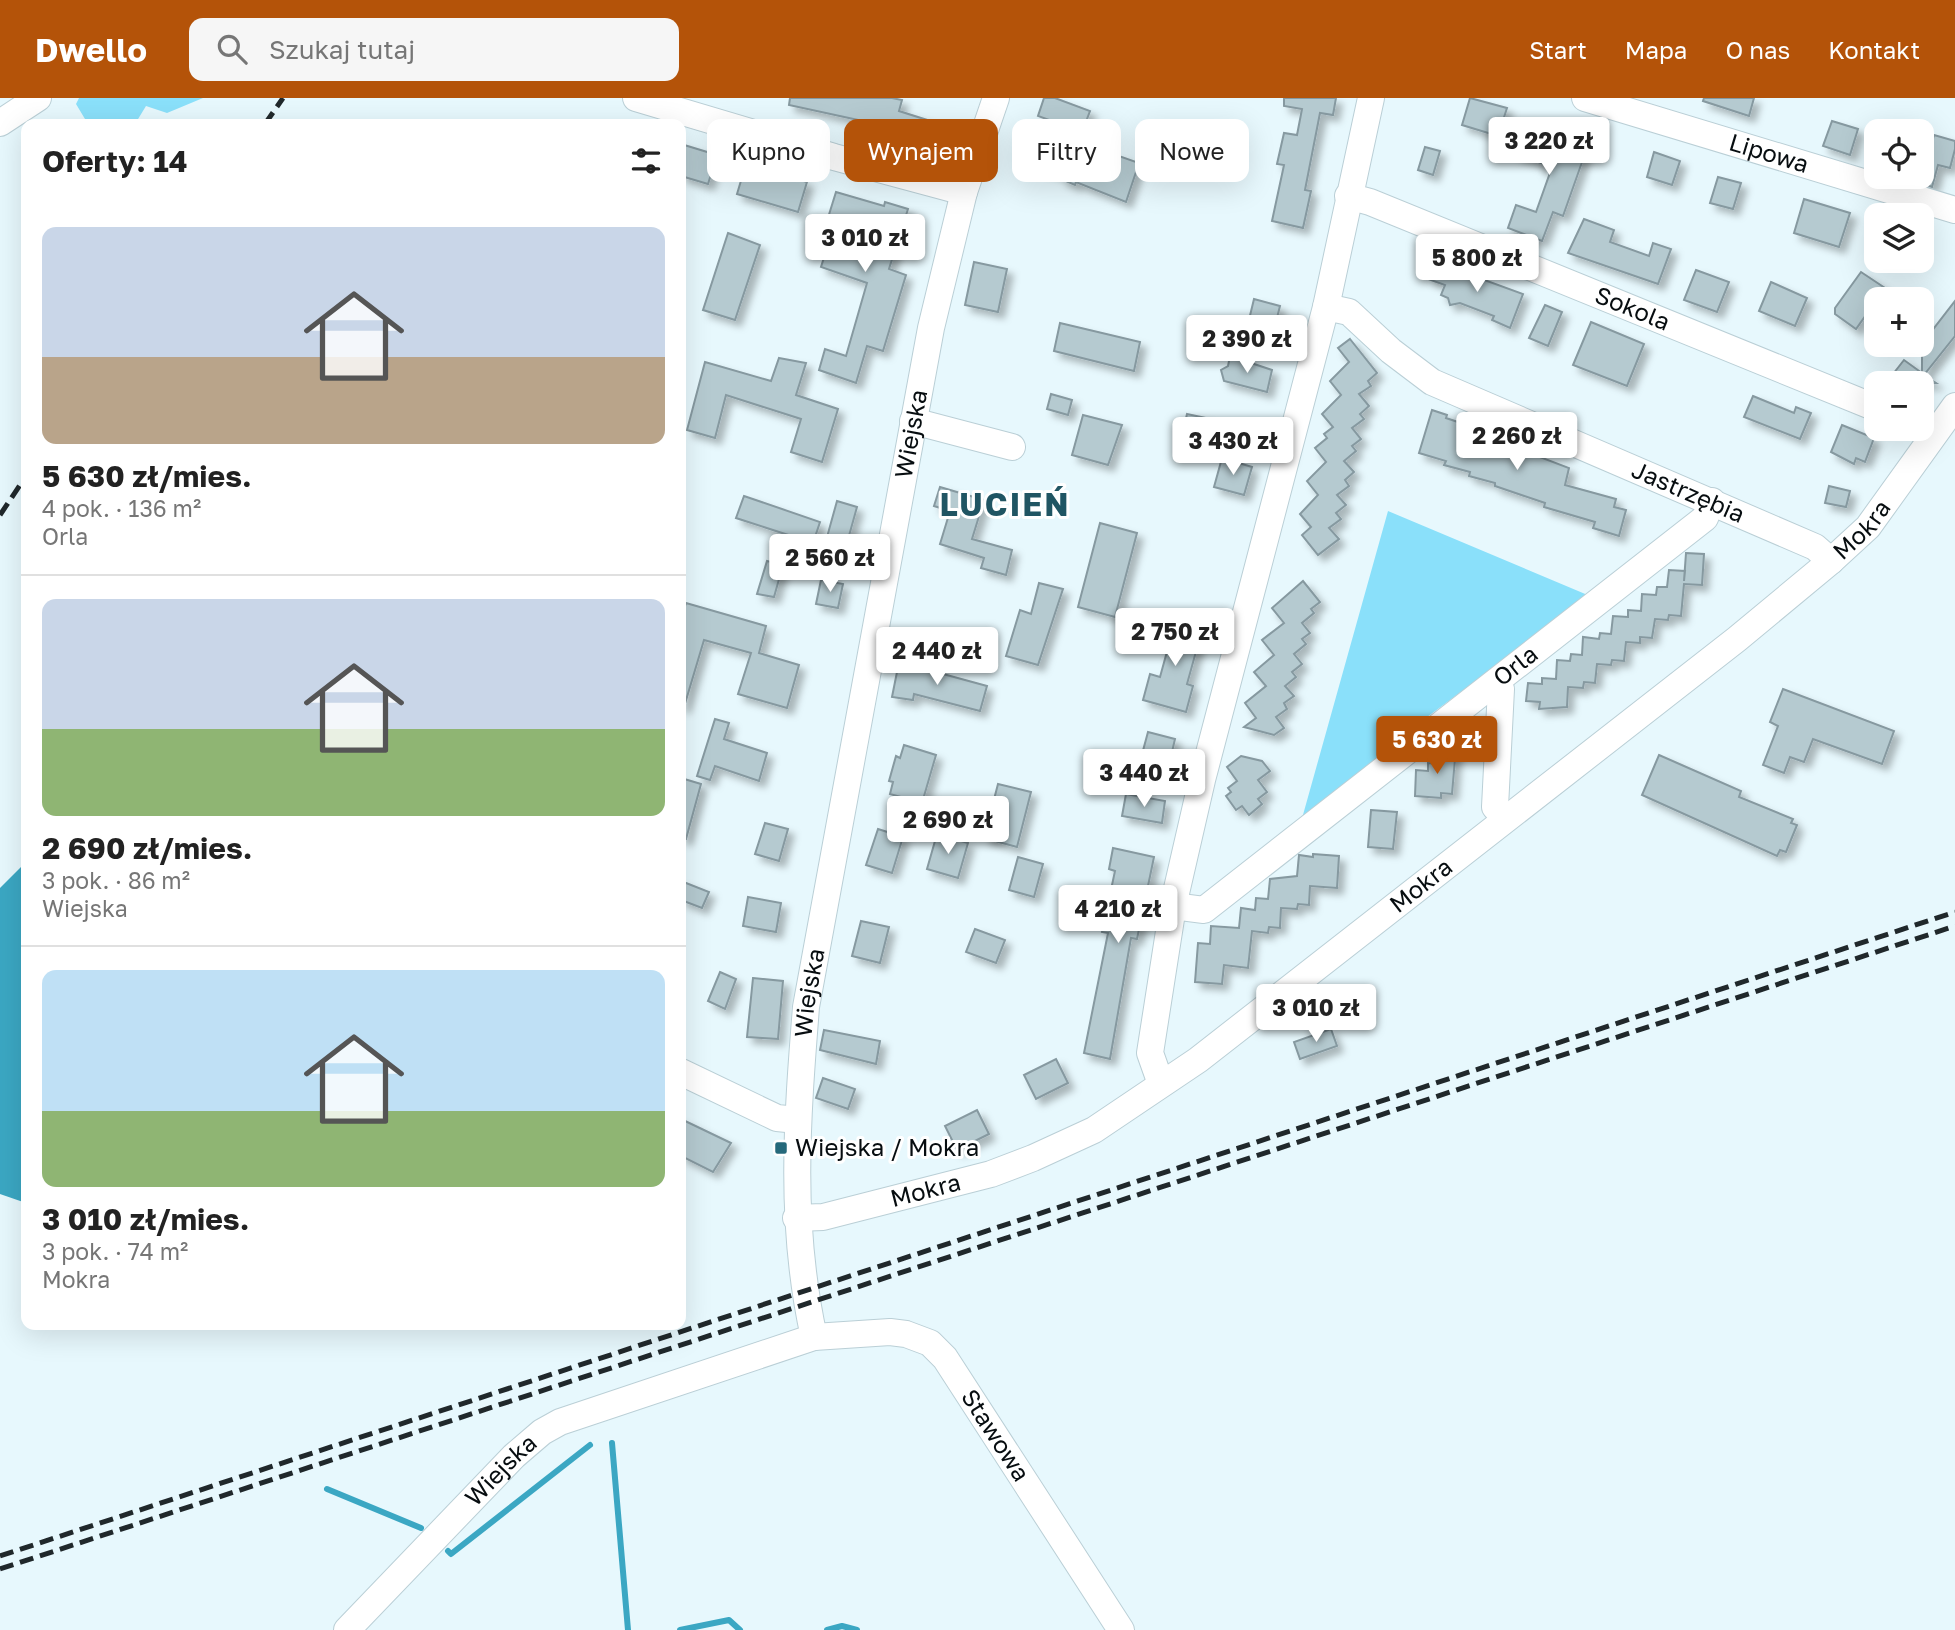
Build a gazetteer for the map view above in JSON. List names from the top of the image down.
{
  "streets": {
    "street": [
      "Lipowa",
      "Sokola",
      "Wiejska",
      "Jastrzębia",
      "Mokra",
      "Orla",
      "Stawowa"
    ]
  },
  "crossings": [
    ["Wiejska", "Mokra"],
    ["Wiejska", "Stawowa"],
    ["Jastrzębia", "Mokra"],
    ["Jastrzębia", "Orla"]
  ],
  "districts": ["LUCIEŃ"],
  "places": {
    "transit": ["Wiejska / Mokra"]
  },
  "page": {
    "header": "Dwello",
    "search": "Szukaj tutaj",
    "nav": [
      "Start",
      "Mapa",
      "O nas",
      "Kontakt"
    ],
    "price": [
      "3 220 zł",
      "3 010 zł",
      "5 800 zł",
      "2 390 zł",
      "2 260 zł",
      "3 430 zł",
      "2 560 zł",
      "2 750 zł",
      "2 440 zł",
      "5 630 zł",
      "3 440 zł",
      "2 690 zł",
      "4 210 zł",
      "3 010 zł"
    ],
    "map_buttons": ["+", "−"],
    "chip": [
      "Kupno",
      "Wynajem",
      "Filtry",
      "Nowe"
    ],
    "heading": "Oferty: 14",
    "list": [
      {
        "name": "5 630 zł/mies.",
        "note": "4 pok. · 136 m² · Orla"
      },
      {
        "name": "2 690 zł/mies.",
        "note": "3 pok. · 86 m² · Wiejska"
      },
      {
        "name": "3 010 zł/mies.",
        "note": "3 pok. · 74 m² · Mokra"
      }
    ]
  }
}
